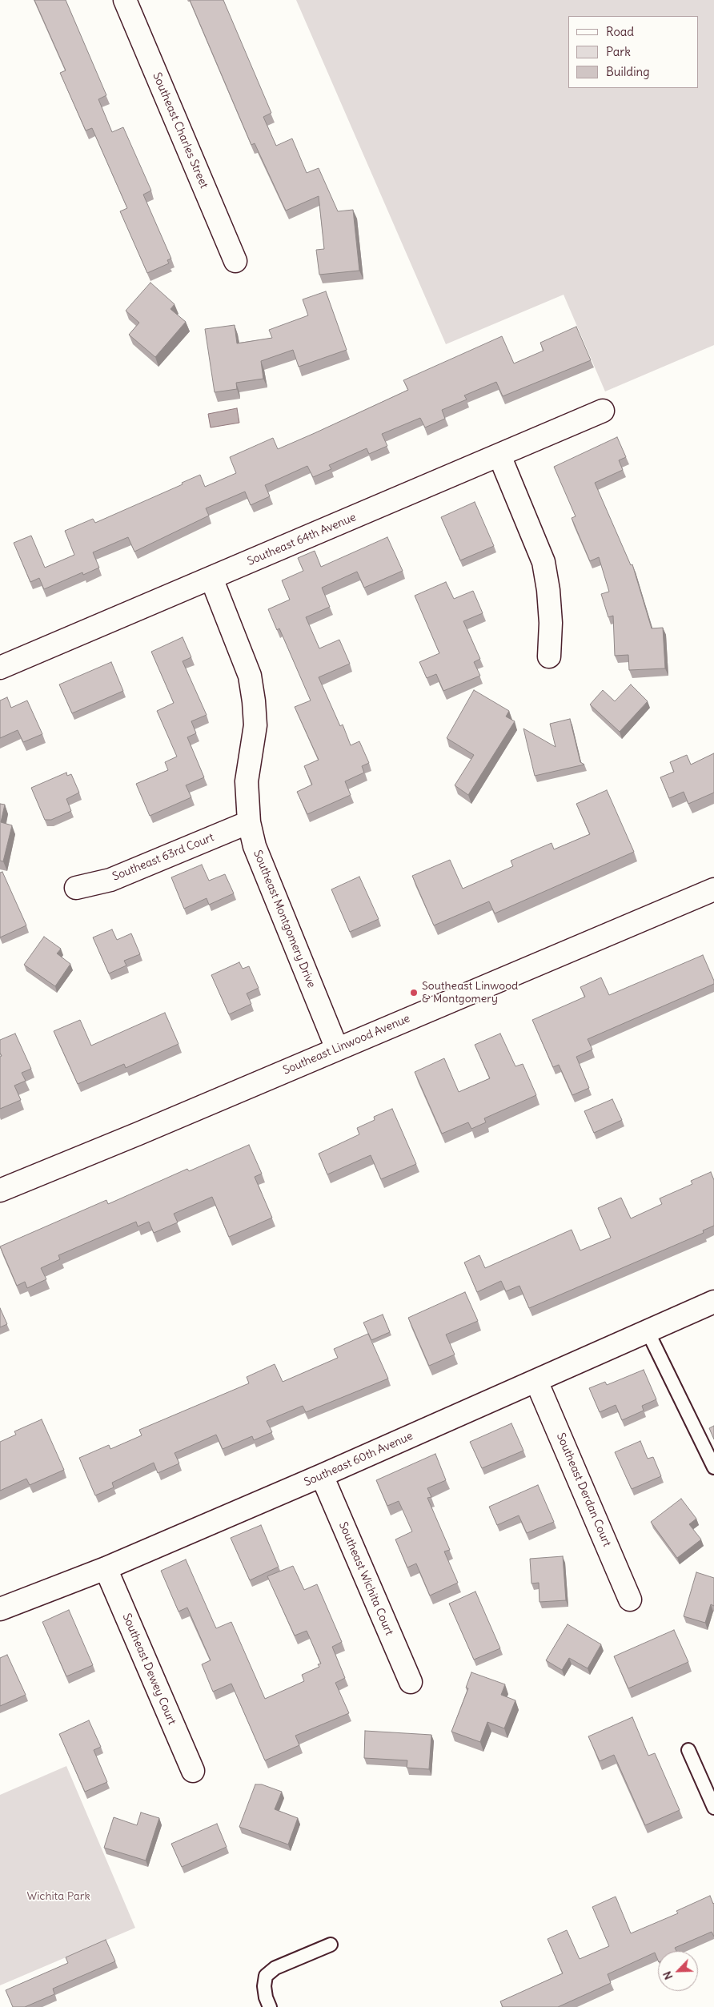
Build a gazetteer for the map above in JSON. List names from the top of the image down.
{
  "streets": {
    "street": [
      "Southeast Charles Street",
      "Southeast 64th Avenue",
      "Southeast 63rd Court",
      "Southeast Montgomery Drive",
      "Southeast Linwood Avenue",
      "Southeast 60th Avenue",
      "Southeast Derdan Court",
      "Southeast Wichita Court",
      "Southeast Dewey Court"
    ]
  },
  "crossings": [
    ["Southeast 64th Avenue", "Southeast Montgomery Drive"],
    ["Southeast 63rd Court", "Southeast Montgomery Drive"],
    ["Southeast Montgomery Drive", "Southeast Linwood Avenue"],
    ["Southeast 60th Avenue", "Southeast Derdan Court"],
    ["Southeast 60th Avenue", "Southeast Wichita Court"],
    ["Southeast 60th Avenue", "Southeast Dewey Court"]
  ],
  "parks": ["Wichita Park"],
  "places": ["Southeast Linwood & Montgomery"],
  "legend": ["Road", "Park", "Building"],
  "north": "bottom left"
}
